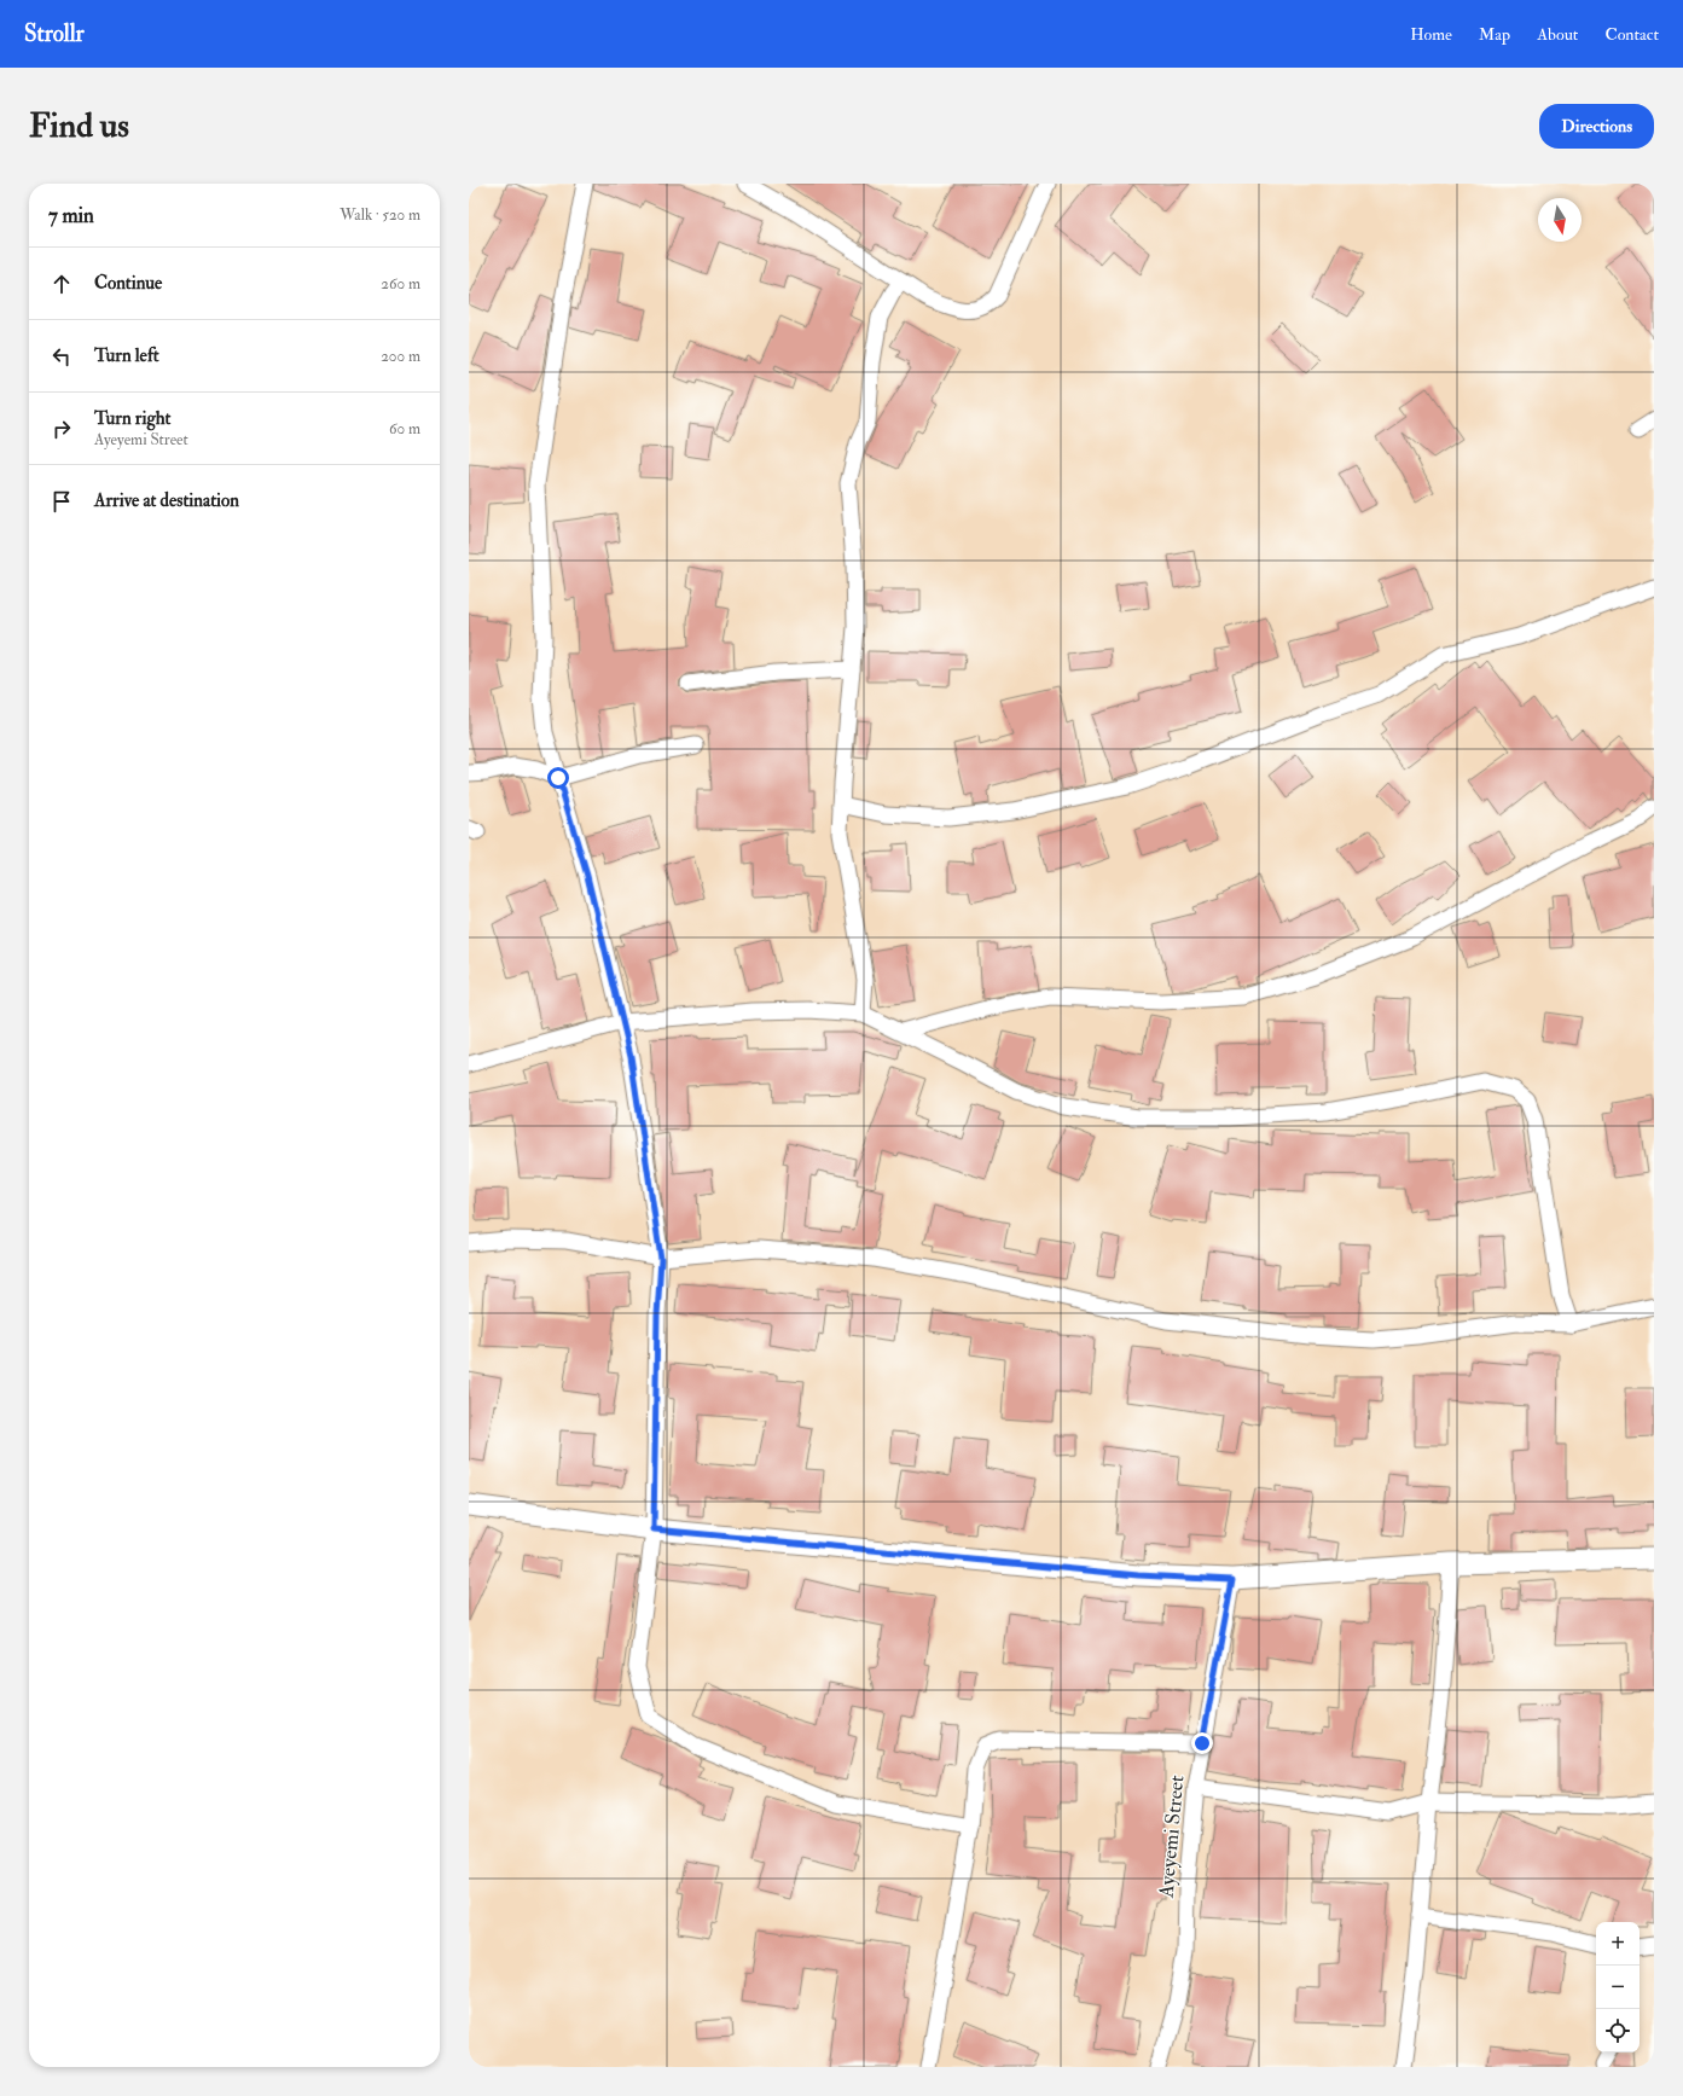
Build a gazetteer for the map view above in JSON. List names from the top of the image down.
{
  "streets": {
    "street": ["Ayeyemi Street"]
  },
  "north": "bottom",
  "page": {
    "header": "Strollr",
    "nav": [
      "Home",
      "Map",
      "About",
      "Contact"
    ],
    "buttons": "Directions",
    "title": "Find us",
    "heading": ["7 min", "Walk · 520 m"],
    "list": [
      ["Continue", "260 m"],
      ["Turn left", "200 m"],
      ["Turn right", "Ayeyemi Street", "60 m"],
      "Arrive at destination"
    ],
    "map_buttons": ["+", "−"]
  }
}
